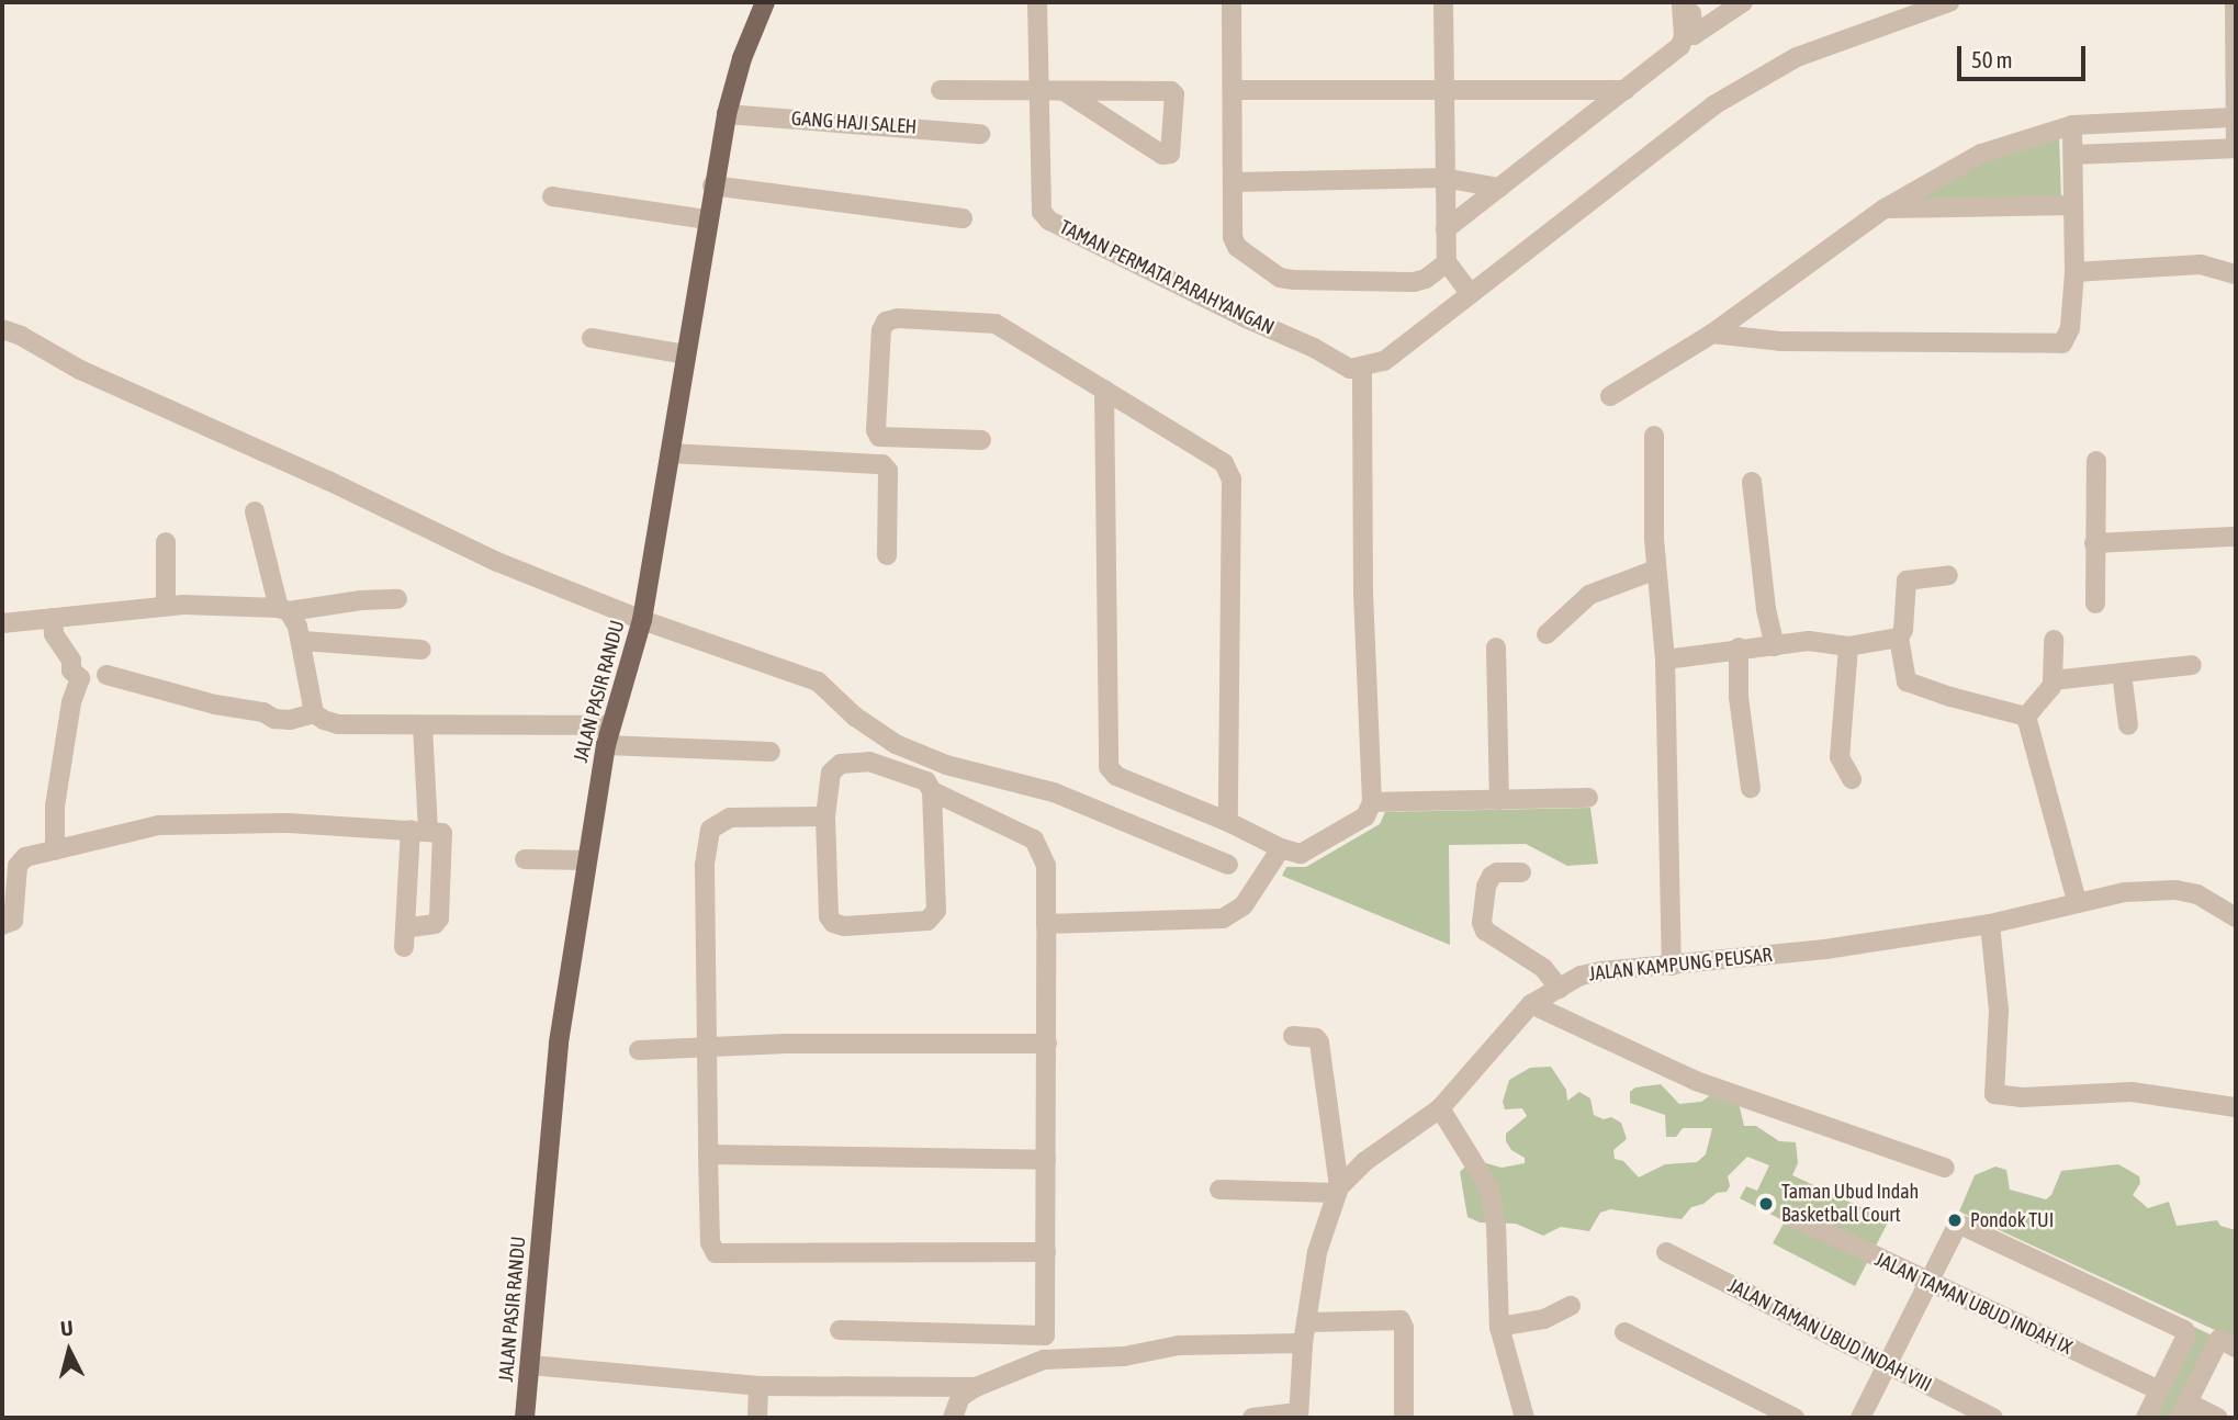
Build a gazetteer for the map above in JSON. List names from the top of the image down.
{
  "streets": {
    "main road": ["JALAN PASIR RANDU"],
    "street": [
      "GANG HAJI SALEH",
      "TAMAN PERMATA PARAHYANGAN",
      "JALAN KAMPUNG PEUSAR",
      "JALAN TAMAN UBUD INDAH IX",
      "JALAN TAMAN UBUD INDAH VIII"
    ]
  },
  "crossings": [
    ["GANG HAJI SALEH", "JALAN PASIR RANDU"]
  ],
  "places": ["Taman Ubud Indah Basketball Court", "Pondok TUI"],
  "scale_bar": "50 m",
  "north": "top"
}
